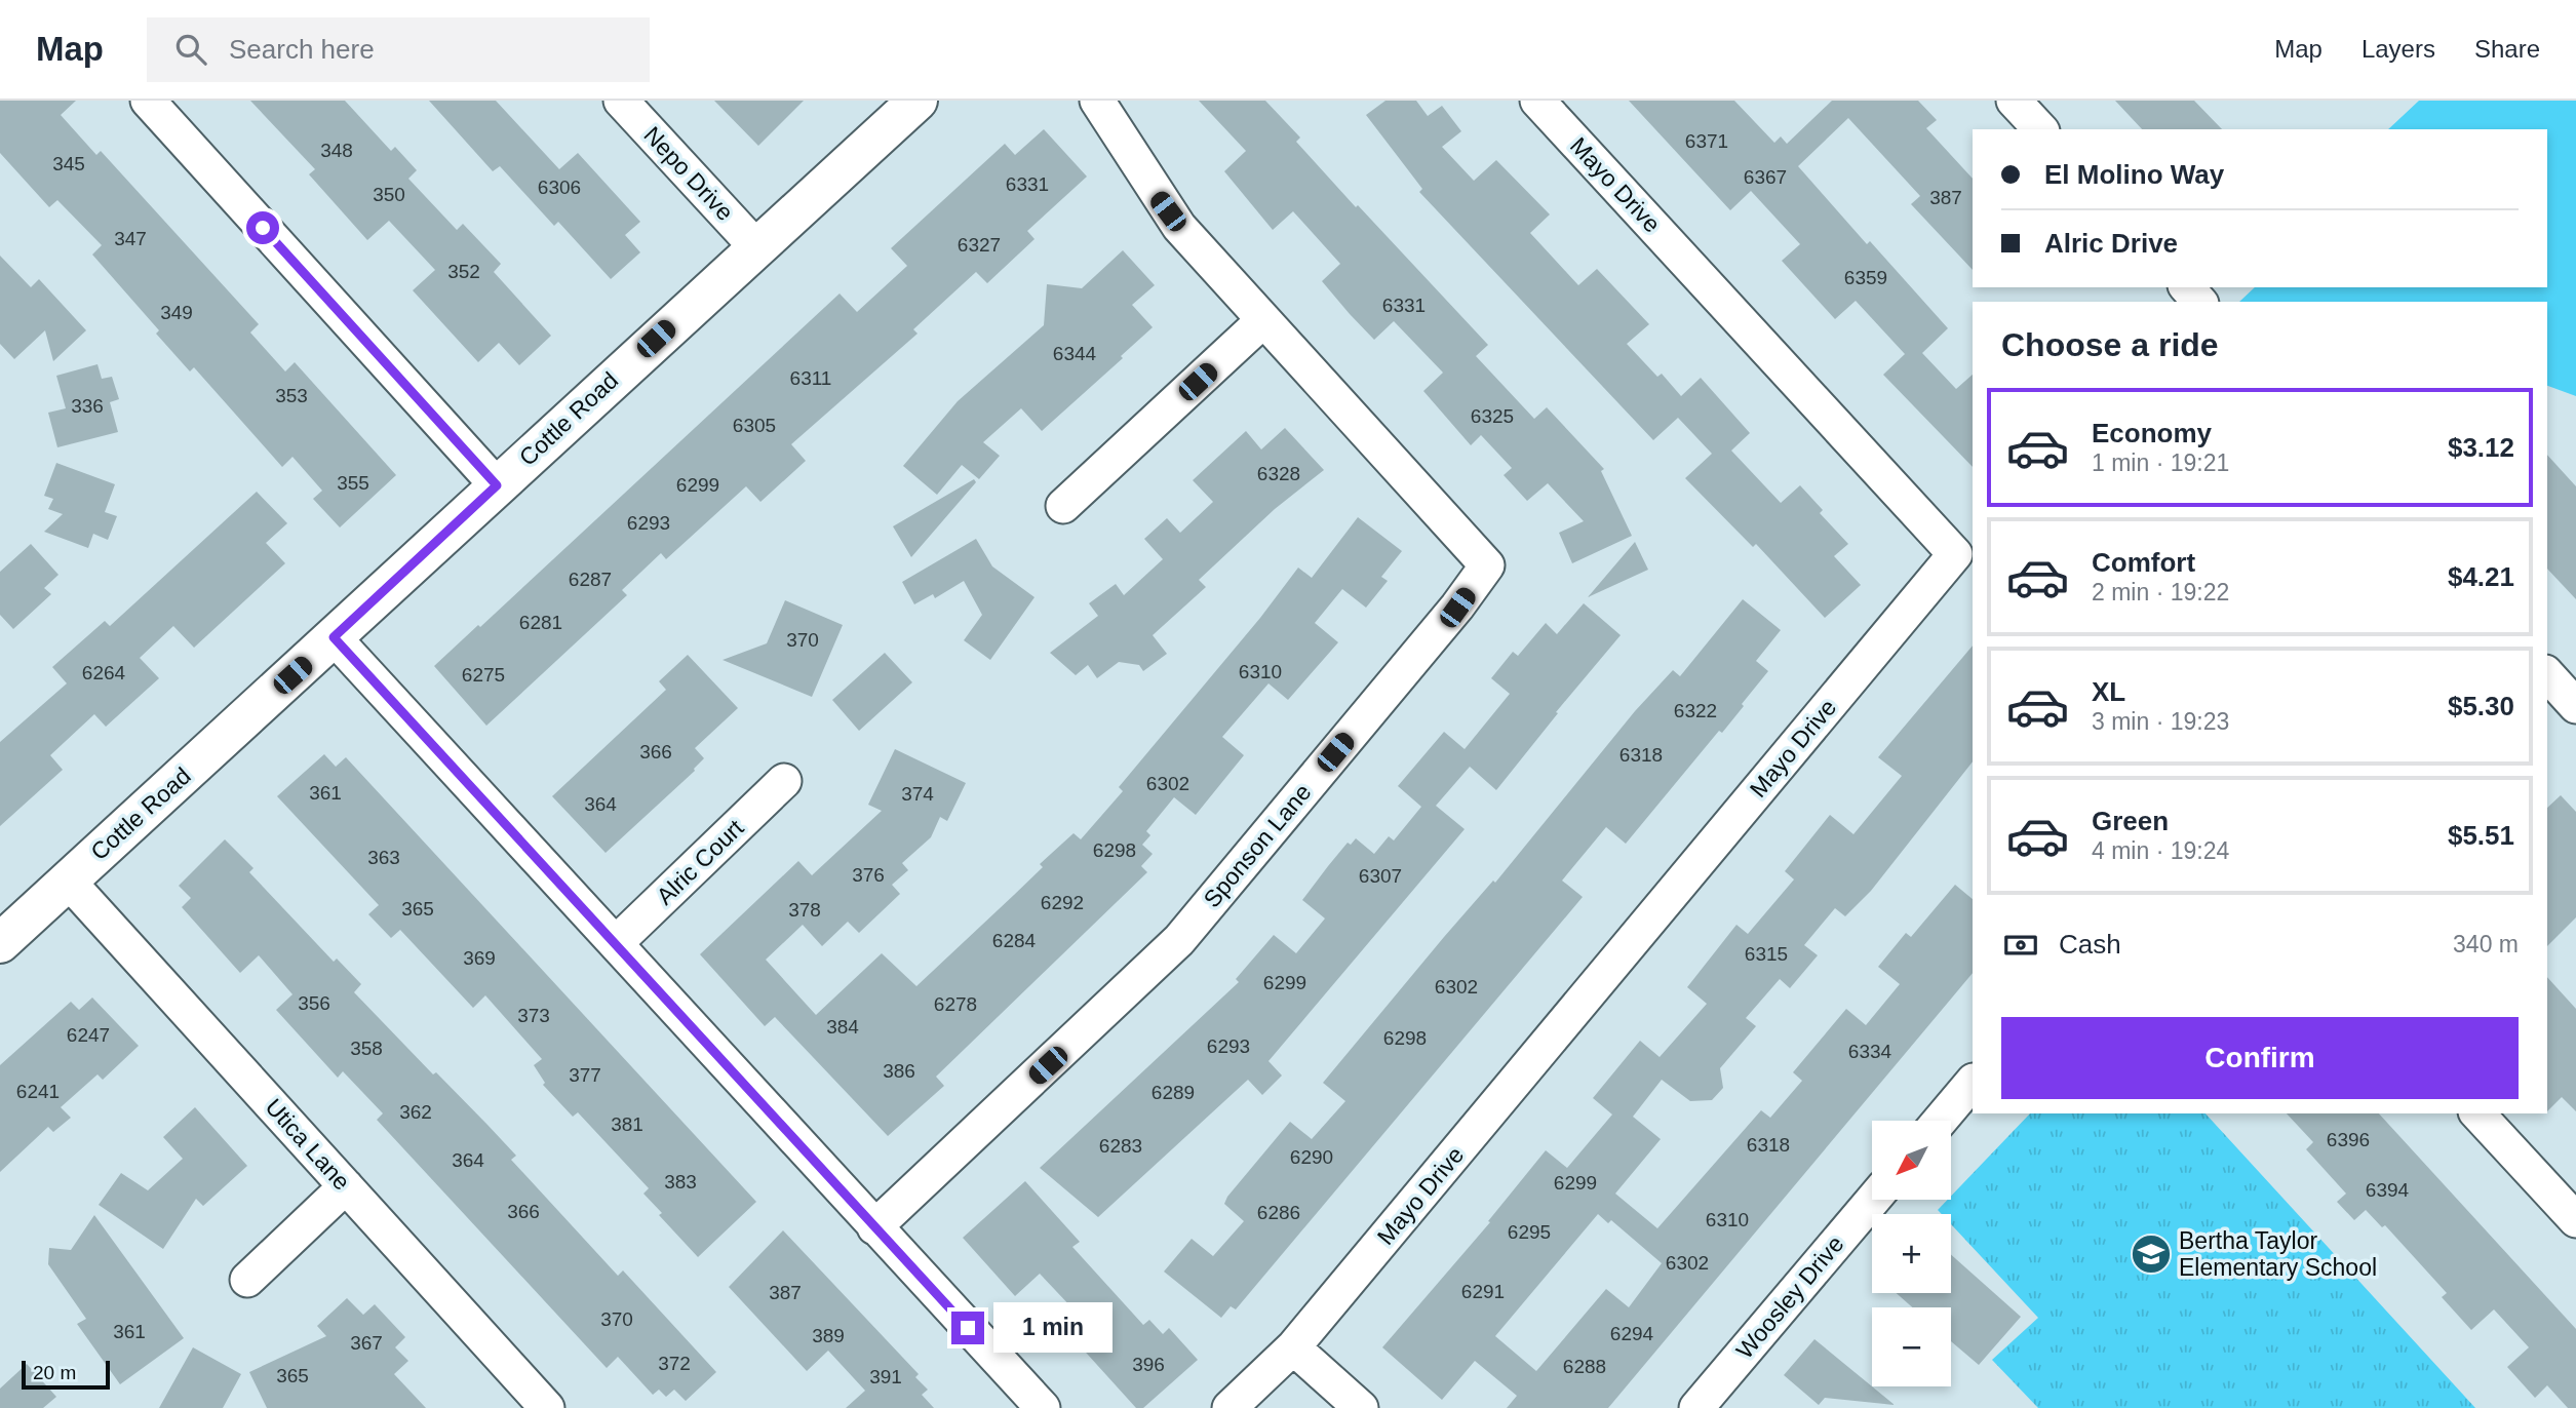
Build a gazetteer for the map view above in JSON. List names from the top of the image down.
{
  "streets": {
    "street": [
      "Nepo Drive",
      "Mayo Drive",
      "Cottle Road",
      "Sponson Lane",
      "Alric Court",
      "Utica Lane",
      "Woosley Drive"
    ]
  },
  "crossings": [
    ["Nepo Drive", "Cottle Road"],
    ["Cottle Road", "Utica Lane"]
  ],
  "places": {
    "school or university": ["Bertha Taylor Elementary School"]
  },
  "house_numbers": [
    "6371",
    "348",
    "345",
    "6367",
    "6331",
    "6306",
    "350",
    "387",
    "347",
    "6327",
    "352",
    "6359",
    "6331",
    "349",
    "6344",
    "6311",
    "353",
    "336",
    "6325",
    "6305",
    "6328",
    "355",
    "6299",
    "6293",
    "6287",
    "6281",
    "370",
    "6310",
    "6264",
    "6275",
    "6322",
    "366",
    "6318",
    "6302",
    "361",
    "374",
    "364",
    "6298",
    "363",
    "376",
    "6307",
    "6292",
    "365",
    "378",
    "6284",
    "6315",
    "369",
    "6299",
    "6302",
    "356",
    "6278",
    "373",
    "384",
    "6247",
    "6298",
    "6293",
    "358",
    "6334",
    "386",
    "377",
    "6241",
    "6289",
    "362",
    "381",
    "6396",
    "6318",
    "6283",
    "6290",
    "364",
    "383",
    "6299",
    "6394",
    "366",
    "6286",
    "6310",
    "6295",
    "6302",
    "6291",
    "387",
    "370",
    "361",
    "6294",
    "389",
    "367",
    "372",
    "396",
    "6288",
    "365",
    "391"
  ],
  "scale_bar": "20 m",
  "north": "bottom left",
  "page": {
    "header": "Map",
    "search": "Search here",
    "nav": ["Map", "Layers", "Share"],
    "banner": ["El Molino Way", "Alric Drive"],
    "heading": "Choose a ride",
    "list": [
      {
        "name": "Economy",
        "note": "1 min · 19:21",
        "value": "$3.12"
      },
      {
        "name": "Comfort",
        "note": "2 min · 19:22",
        "value": "$4.21"
      },
      {
        "name": "XL",
        "note": "3 min · 19:23",
        "value": "$5.30"
      },
      {
        "name": "Green",
        "note": "4 min · 19:24",
        "value": "$5.51"
      }
    ],
    "pay": ["Cash", "340 m"],
    "buttons": "Confirm",
    "map_buttons": ["+", "−"],
    "bubble": "1 min",
    "scale": "20 m"
  }
}
